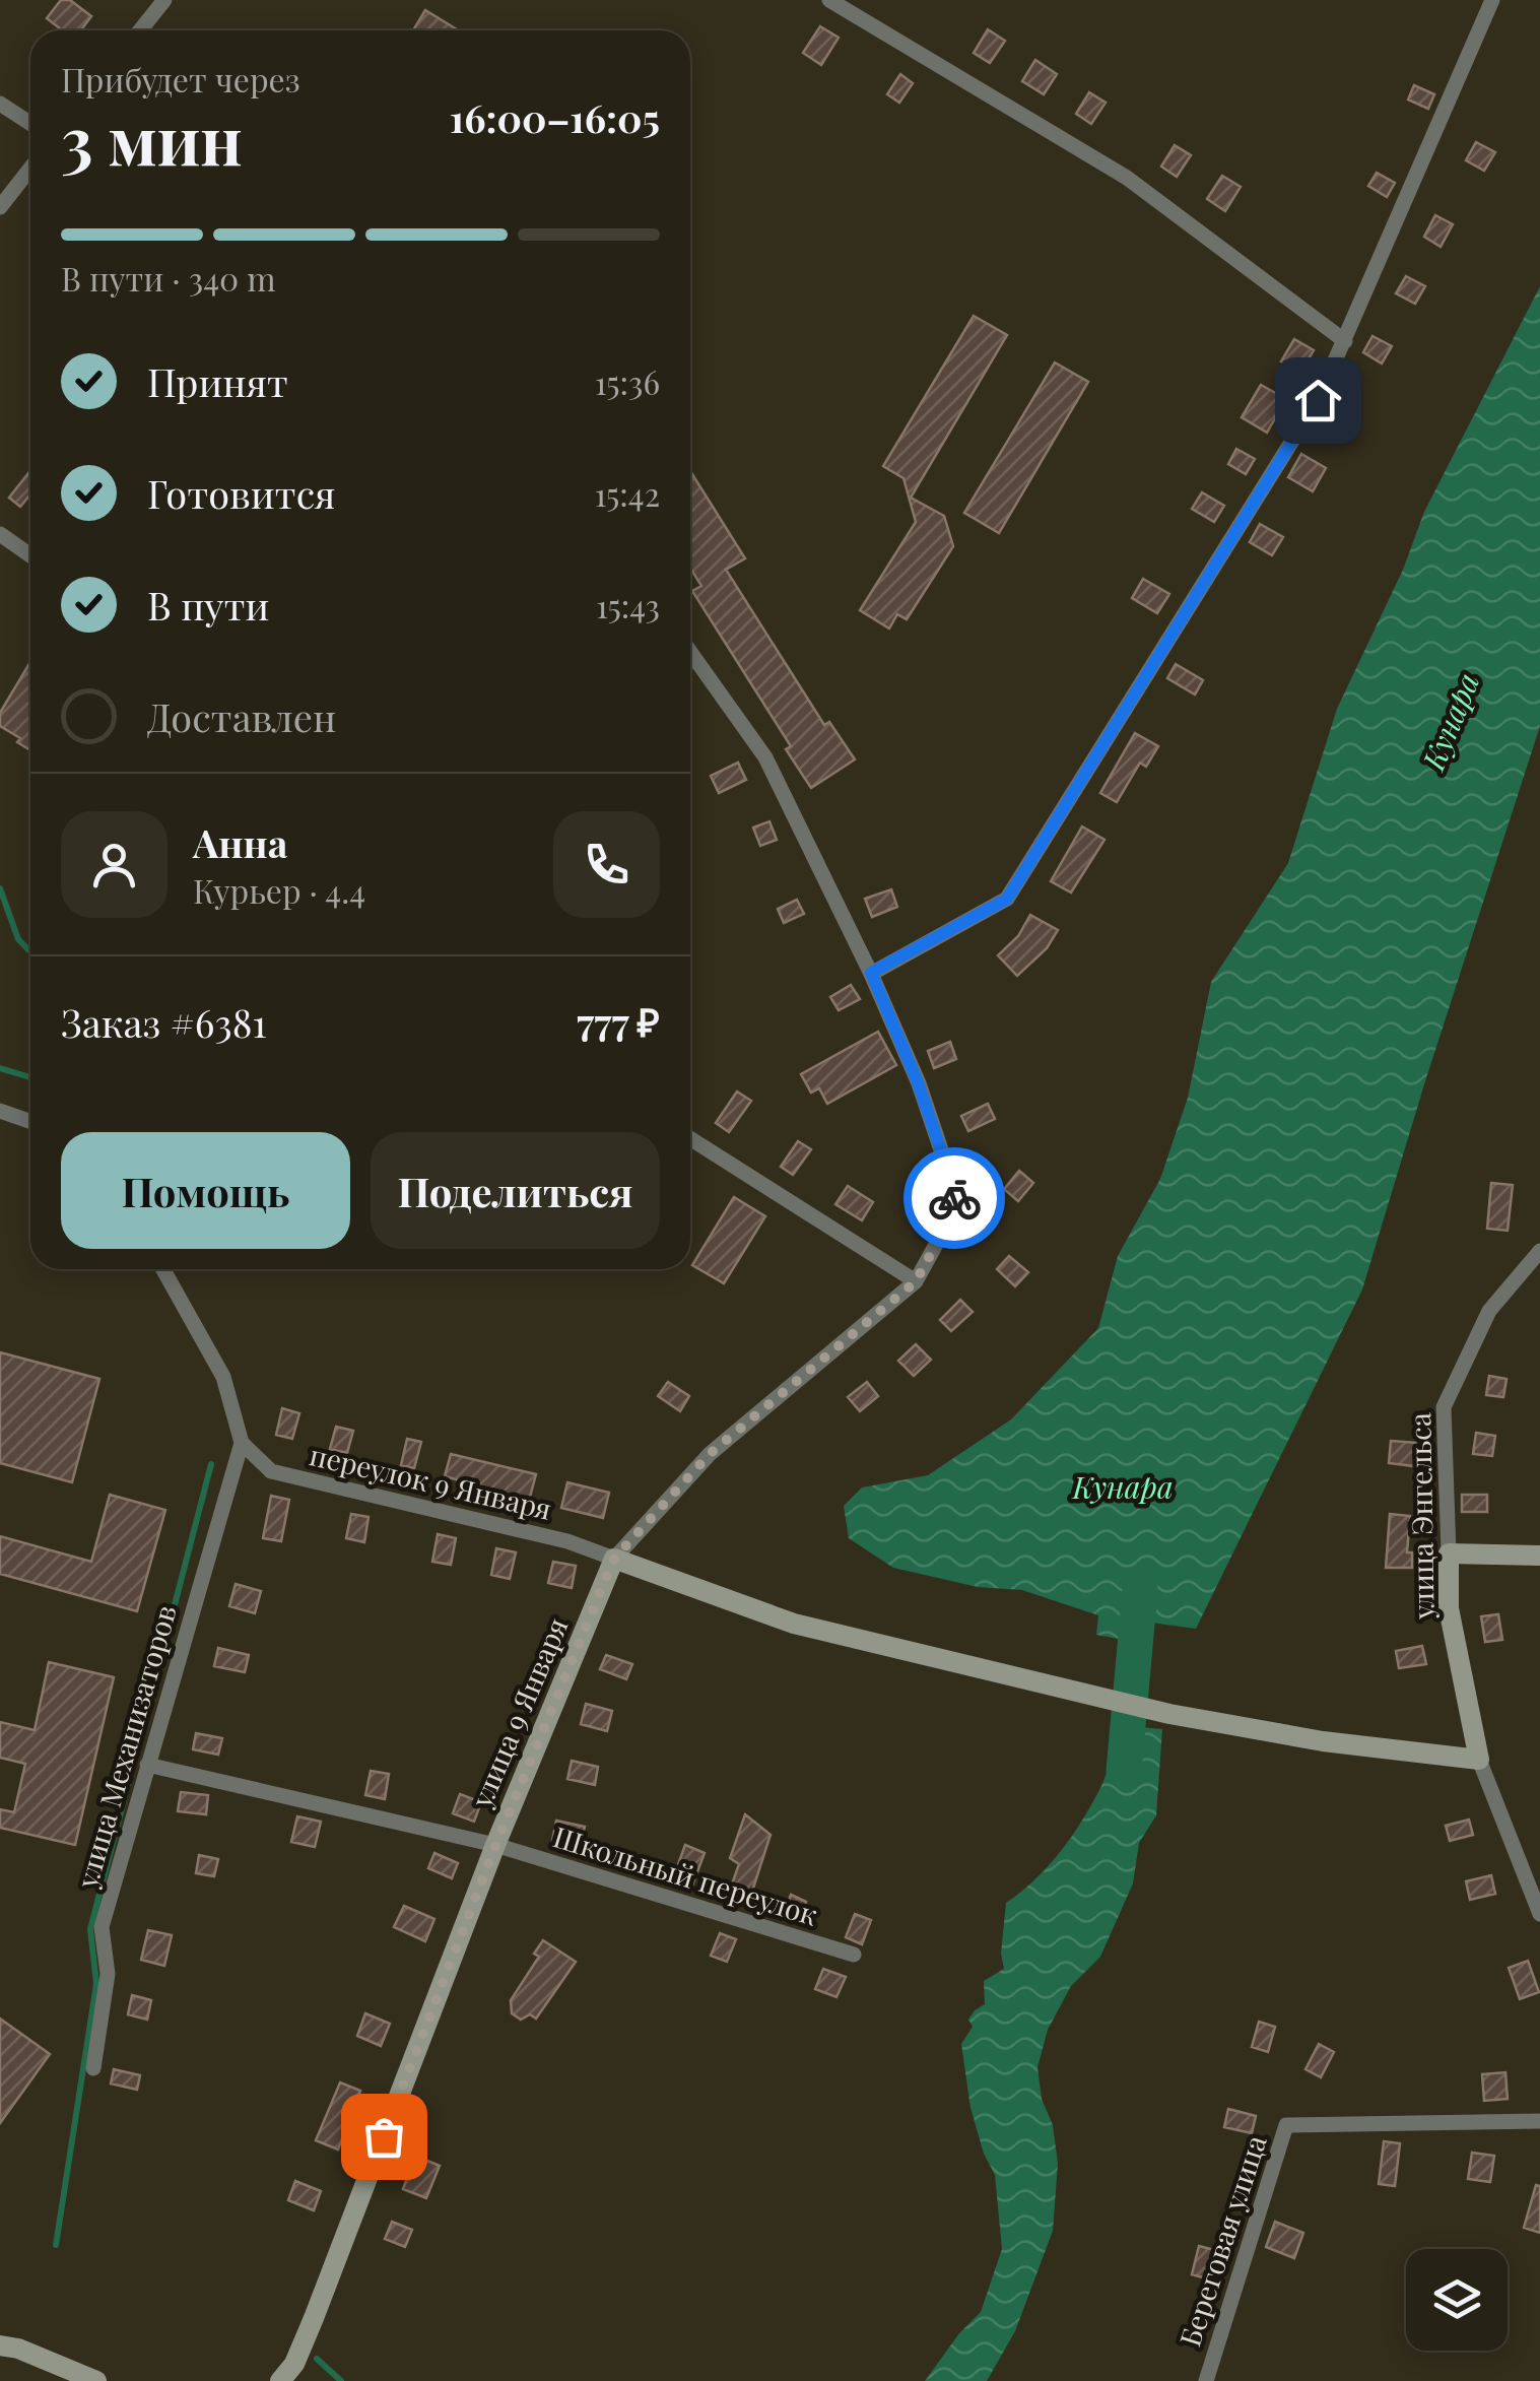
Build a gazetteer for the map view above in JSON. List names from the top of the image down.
{
  "streets": {
    "street": [
      "переулок 9 Января",
      "улица Энгельса",
      "улица 9 Января",
      "улица Механизаторов",
      "Школьный переулок",
      "Береговая улица"
    ]
  },
  "crossings": [
    ["переулок 9 Января", "улица 9 Января"],
    ["переулок 9 Января", "улица Механизаторов"],
    ["улица 9 Января", "Школьный переулок"],
    ["улица Механизаторов", "Школьный переулок"]
  ],
  "water": ["Кунара"],
  "page": {
    "heading": ["3 мин", "Прибудет через", "16:00–16:05"],
    "panel": [
      "Анна",
      "Курьер · 4.4",
      "Заказ #6381",
      "777 ₽"
    ],
    "bar": "В пути · 340 m",
    "list": [
      ["Принят", "15:36"],
      ["Готовится", "15:42"],
      ["В пути", "15:43"],
      "Доставлен"
    ],
    "buttons": ["Помощь", "Поделиться"]
  }
}
